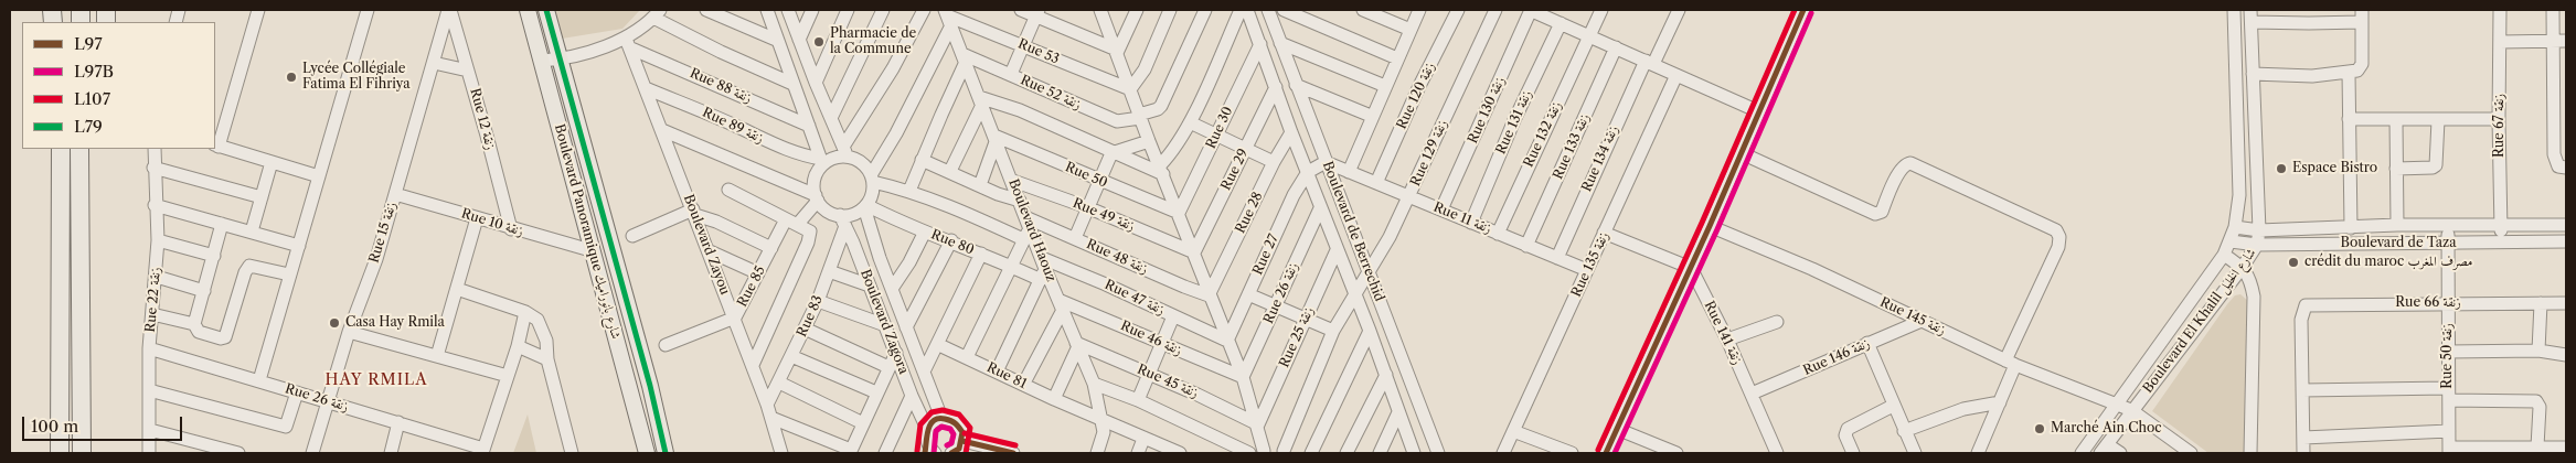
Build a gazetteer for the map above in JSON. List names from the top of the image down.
{
  "streets": {
    "main road": ["Boulevard Panoramique شارع بانوراميك"],
    "street": [
      "Rue 53",
      "Rue 88 زنقة",
      "Rue 52 زنقة",
      "Rue 120 زنقة",
      "Rue 130 زنقة",
      "Rue 12 زنقة",
      "Rue 131 زنقة",
      "Rue 89 زنقة",
      "Rue 67 زنقة",
      "Rue 30",
      "Rue 132 زنقة",
      "Rue 133 زنقة",
      "Rue 129 زنقة",
      "Rue 134 زنقة",
      "Rue 29",
      "Rue 50",
      "Rue 28",
      "Rue 49 زنقة",
      "Rue 11 زنقة",
      "Rue 10 زنقة",
      "Boulevard Haouz",
      "Boulevard de Berrechid",
      "Rue 15 زنقة",
      "Rue 80",
      "Boulevard de Taza",
      "Boulevard Zayou",
      "Rue 27",
      "Rue 48 زنقة",
      "Rue 135 زنقة",
      "Rue 85",
      "Rue 26 زنقة",
      "Rue 47 زنقة",
      "Rue 22 زنقة",
      "Rue 66 زنقة",
      "Rue 83",
      "Rue 145 زنقة",
      "Boulevard El Khalil شارع الخليل",
      "Boulevard Zagora",
      "Rue 141 زنقة",
      "Rue 25 زنقة",
      "Rue 46 زنقة",
      "Rue 50 زنقة",
      "Rue 146 زنقة",
      "Rue 81",
      "Rue 45 زنقة"
    ]
  },
  "crossings": [
    ["Rue 53", "Boulevard Haouz"],
    ["Rue 88 زنقة", "Boulevard Zayou"],
    ["Rue 52 زنقة", "Boulevard Haouz"],
    ["Rue 120 زنقة", "Rue 11 زنقة"],
    ["Rue 130 زنقة", "Rue 11 زنقة"],
    ["Rue 12 زنقة", "Rue 10 زنقة"],
    ["Rue 12 زنقة", "Rue 15 زنقة"],
    ["Rue 131 زنقة", "Rue 11 زنقة"],
    ["Rue 89 زنقة", "Rue 80"],
    ["Rue 89 زنقة", "Boulevard Zayou"],
    ["Rue 89 زنقة", "Rue 83"],
    ["Rue 89 زنقة", "Boulevard Zagora"],
    ["Rue 67 زنقة", "Boulevard de Taza"],
    ["Rue 30", "Rue 50"],
    ["Rue 30", "Boulevard de Berrechid"],
    ["Rue 132 زنقة", "Rue 11 زنقة"],
    ["Rue 133 زنقة", "Rue 11 زنقة"],
    ["Rue 129 زنقة", "Rue 11 زنقة"],
    ["Rue 129 زنقة", "Boulevard de Berrechid"],
    ["Rue 134 زنقة", "Rue 11 زنقة"],
    ["Rue 29", "Rue 49 زنقة"],
    ["Rue 29", "Boulevard de Berrechid"],
    ["Rue 50", "Boulevard Haouz"],
    ["Rue 28", "Boulevard de Berrechid"],
    ["Rue 28", "Rue 48 زنقة"],
    ["Rue 49 زنقة", "Boulevard Haouz"],
    ["Rue 11 زنقة", "Boulevard de Berrechid"],
    ["Rue 11 زنقة", "Rue 135 زنقة"],
    ["Rue 10 زنقة", "Boulevard Panoramique شارع بانوراميك"],
    ["Rue 10 زنقة", "Rue 15 زنقة"],
    ["Boulevard Haouz", "Rue 80"],
    ["Boulevard Haouz", "Rue 48 زنقة"],
    ["Boulevard Haouz", "Rue 47 زنقة"],
    ["Boulevard Haouz", "Rue 46 زنقة"],
    ["Boulevard Haouz", "Rue 81"],
    ["Boulevard Haouz", "Rue 45 زنقة"],
    ["Boulevard de Berrechid", "Rue 27"],
    ["Boulevard de Berrechid", "Rue 26 زنقة"],
    ["Boulevard de Berrechid", "Rue 25 زنقة"],
    ["Rue 15 زنقة", "Rue 26 زنقة"],
    ["Rue 80", "Rue 47 زنقة"],
    ["Rue 80", "Rue 83"],
    ["Rue 80", "Boulevard Zagora"],
    ["Boulevard de Taza", "Boulevard El Khalil شارع الخليل"],
    ["Boulevard de Taza", "Rue 50 زنقة"],
    ["Boulevard Zayou", "Rue 85"],
    ["Boulevard Zayou", "Rue 83"],
    ["Rue 27", "Rue 47 زنقة"],
    ["Rue 26 زنقة", "Rue 22 زنقة"],
    ["Rue 26 زنقة", "Rue 46 زنقة"],
    ["Rue 66 زنقة", "Rue 50 زنقة"],
    ["Rue 83", "Boulevard Zagora"],
    ["Rue 145 زنقة", "Boulevard El Khalil شارع الخليل"],
    ["Rue 145 زنقة", "Rue 146 زنقة"],
    ["Rue 141 زنقة", "Rue 146 زنقة"],
    ["Rue 25 زنقة", "Rue 45 زنقة"]
  ],
  "districts": ["HAY RMILA"],
  "places": [
    "Pharmacie de la Commune",
    "Lycée Collégiale Fatima El Fihriya",
    "Espace Bistro",
    "crédit du maroc مصرف المغرب",
    "Casa Hay Rmila",
    "Marché Ain Choc"
  ],
  "lines": [
    "transit line L97",
    "transit line L107",
    "transit line L79",
    "transit line L97B"
  ],
  "legend": [
    "L97",
    "L97B",
    "L107",
    "L79"
  ],
  "scale_bar": "100 m"
}
